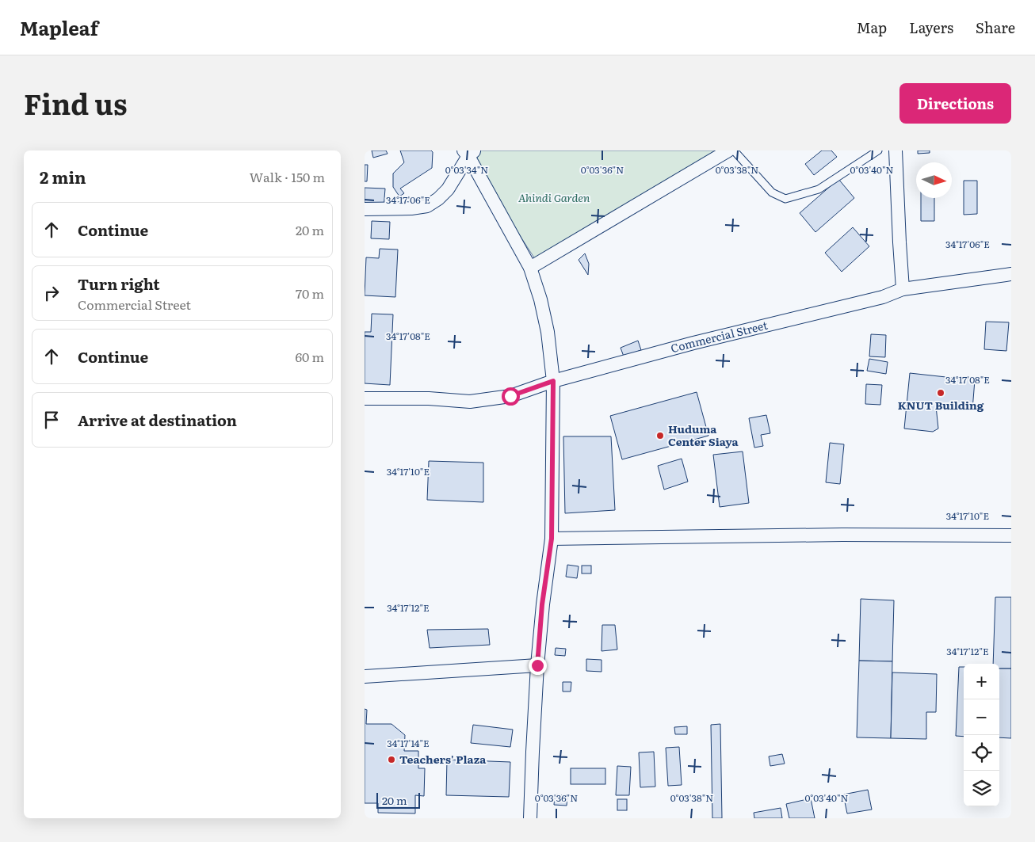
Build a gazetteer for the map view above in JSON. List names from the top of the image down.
{
  "streets": {
    "street": ["Commercial Street"]
  },
  "parks": ["Ahindi Garden"],
  "places": ["KNUT Building", "Huduma Center Siaya", "Teachers' Plaza"],
  "scale_bar": "20 m",
  "north": "right",
  "page": {
    "header": "Mapleaf",
    "nav": ["Map", "Layers", "Share"],
    "title": "Find us",
    "buttons": "Directions",
    "heading": ["2 min", "Walk · 150 m"],
    "list": [
      ["Continue", "20 m"],
      ["Turn right", "Commercial Street", "70 m"],
      ["Continue", "60 m"],
      "Arrive at destination"
    ],
    "map_buttons": ["+", "−"],
    "scale": "20 m"
  },
  "coordinates": [
    "0°03'34\"N",
    "0°03'36\"N",
    "0°03'38\"N",
    "0°03'40\"N",
    "34°17'06\"E",
    "34°17'08\"E",
    "34°17'10\"E",
    "34°17'12\"E",
    "34°17'14\"E"
  ]
}
